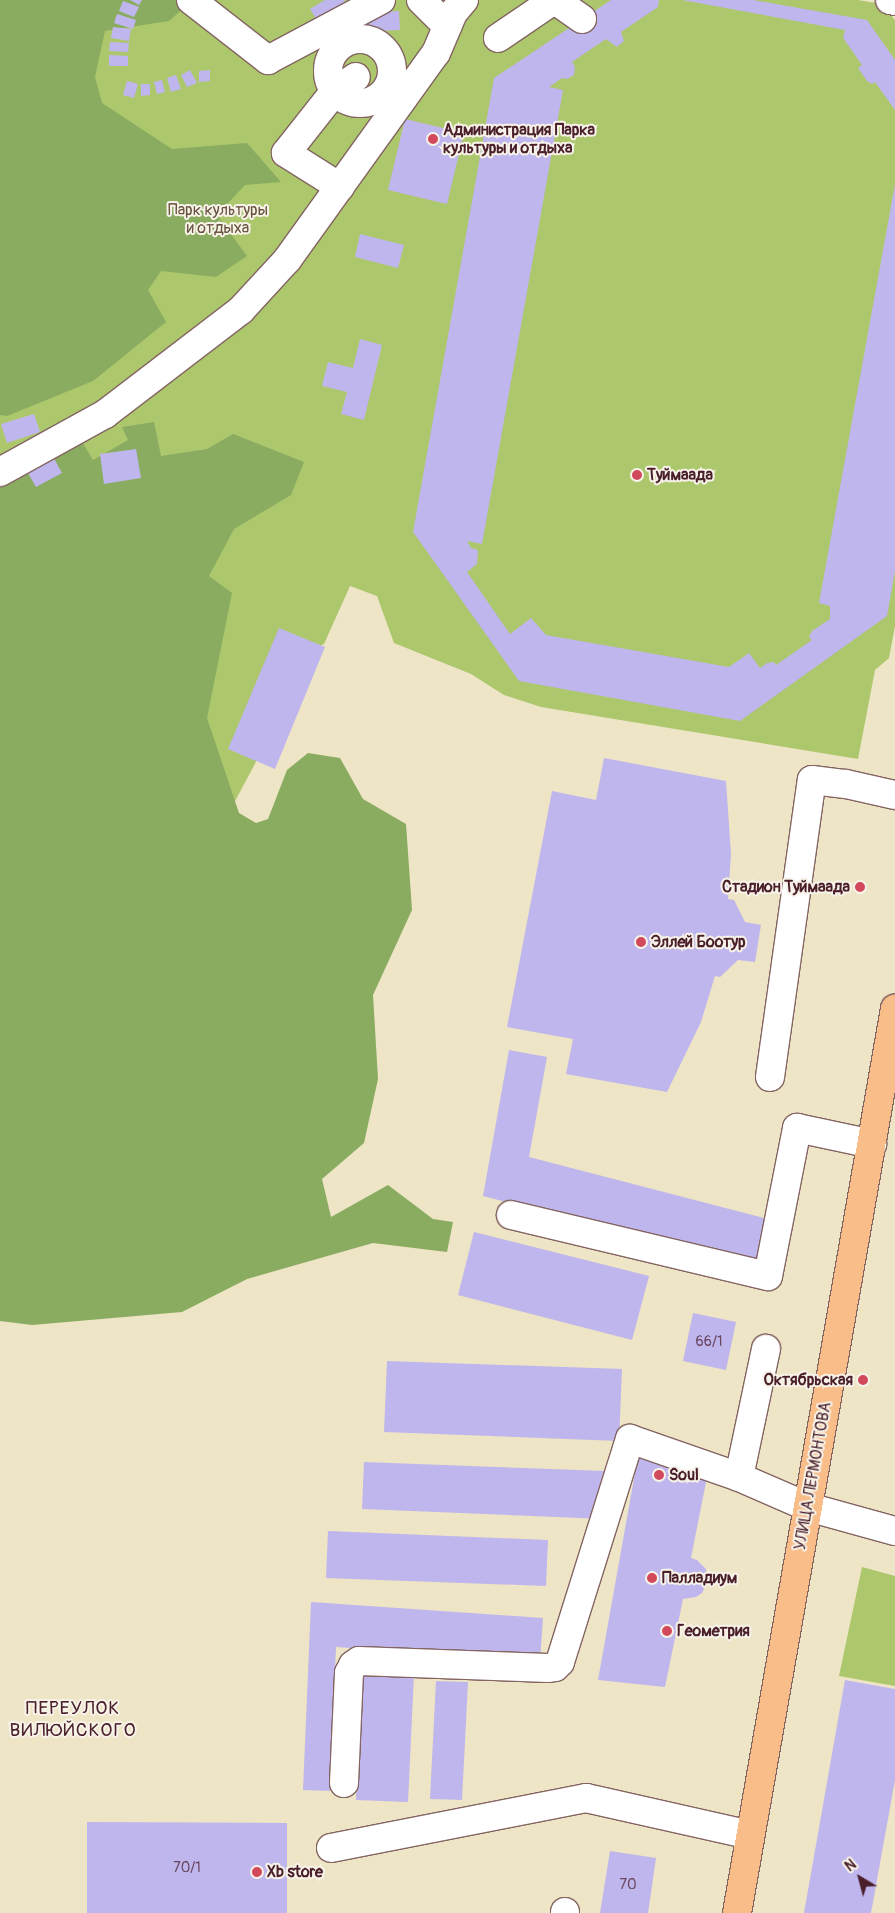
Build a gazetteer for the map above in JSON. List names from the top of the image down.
{
  "streets": {
    "main road": ["УЛИЦА ЛЕРМОНТОВА"]
  },
  "districts": ["ПЕРЕУЛОК ВИЛЮЙСКОГО"],
  "parks": ["Парк культуры и отдыха"],
  "places": [
    "Администрация Парка культуры и отдыха",
    "Туймаада",
    "Стадион Туймаада",
    "Эллей Боотур",
    "Октябрьская",
    "Soul",
    "Палладиум",
    "Геометрия",
    "Xb store"
  ],
  "house_numbers": ["66/1", "70/1", "70"],
  "north": "top left"
}
